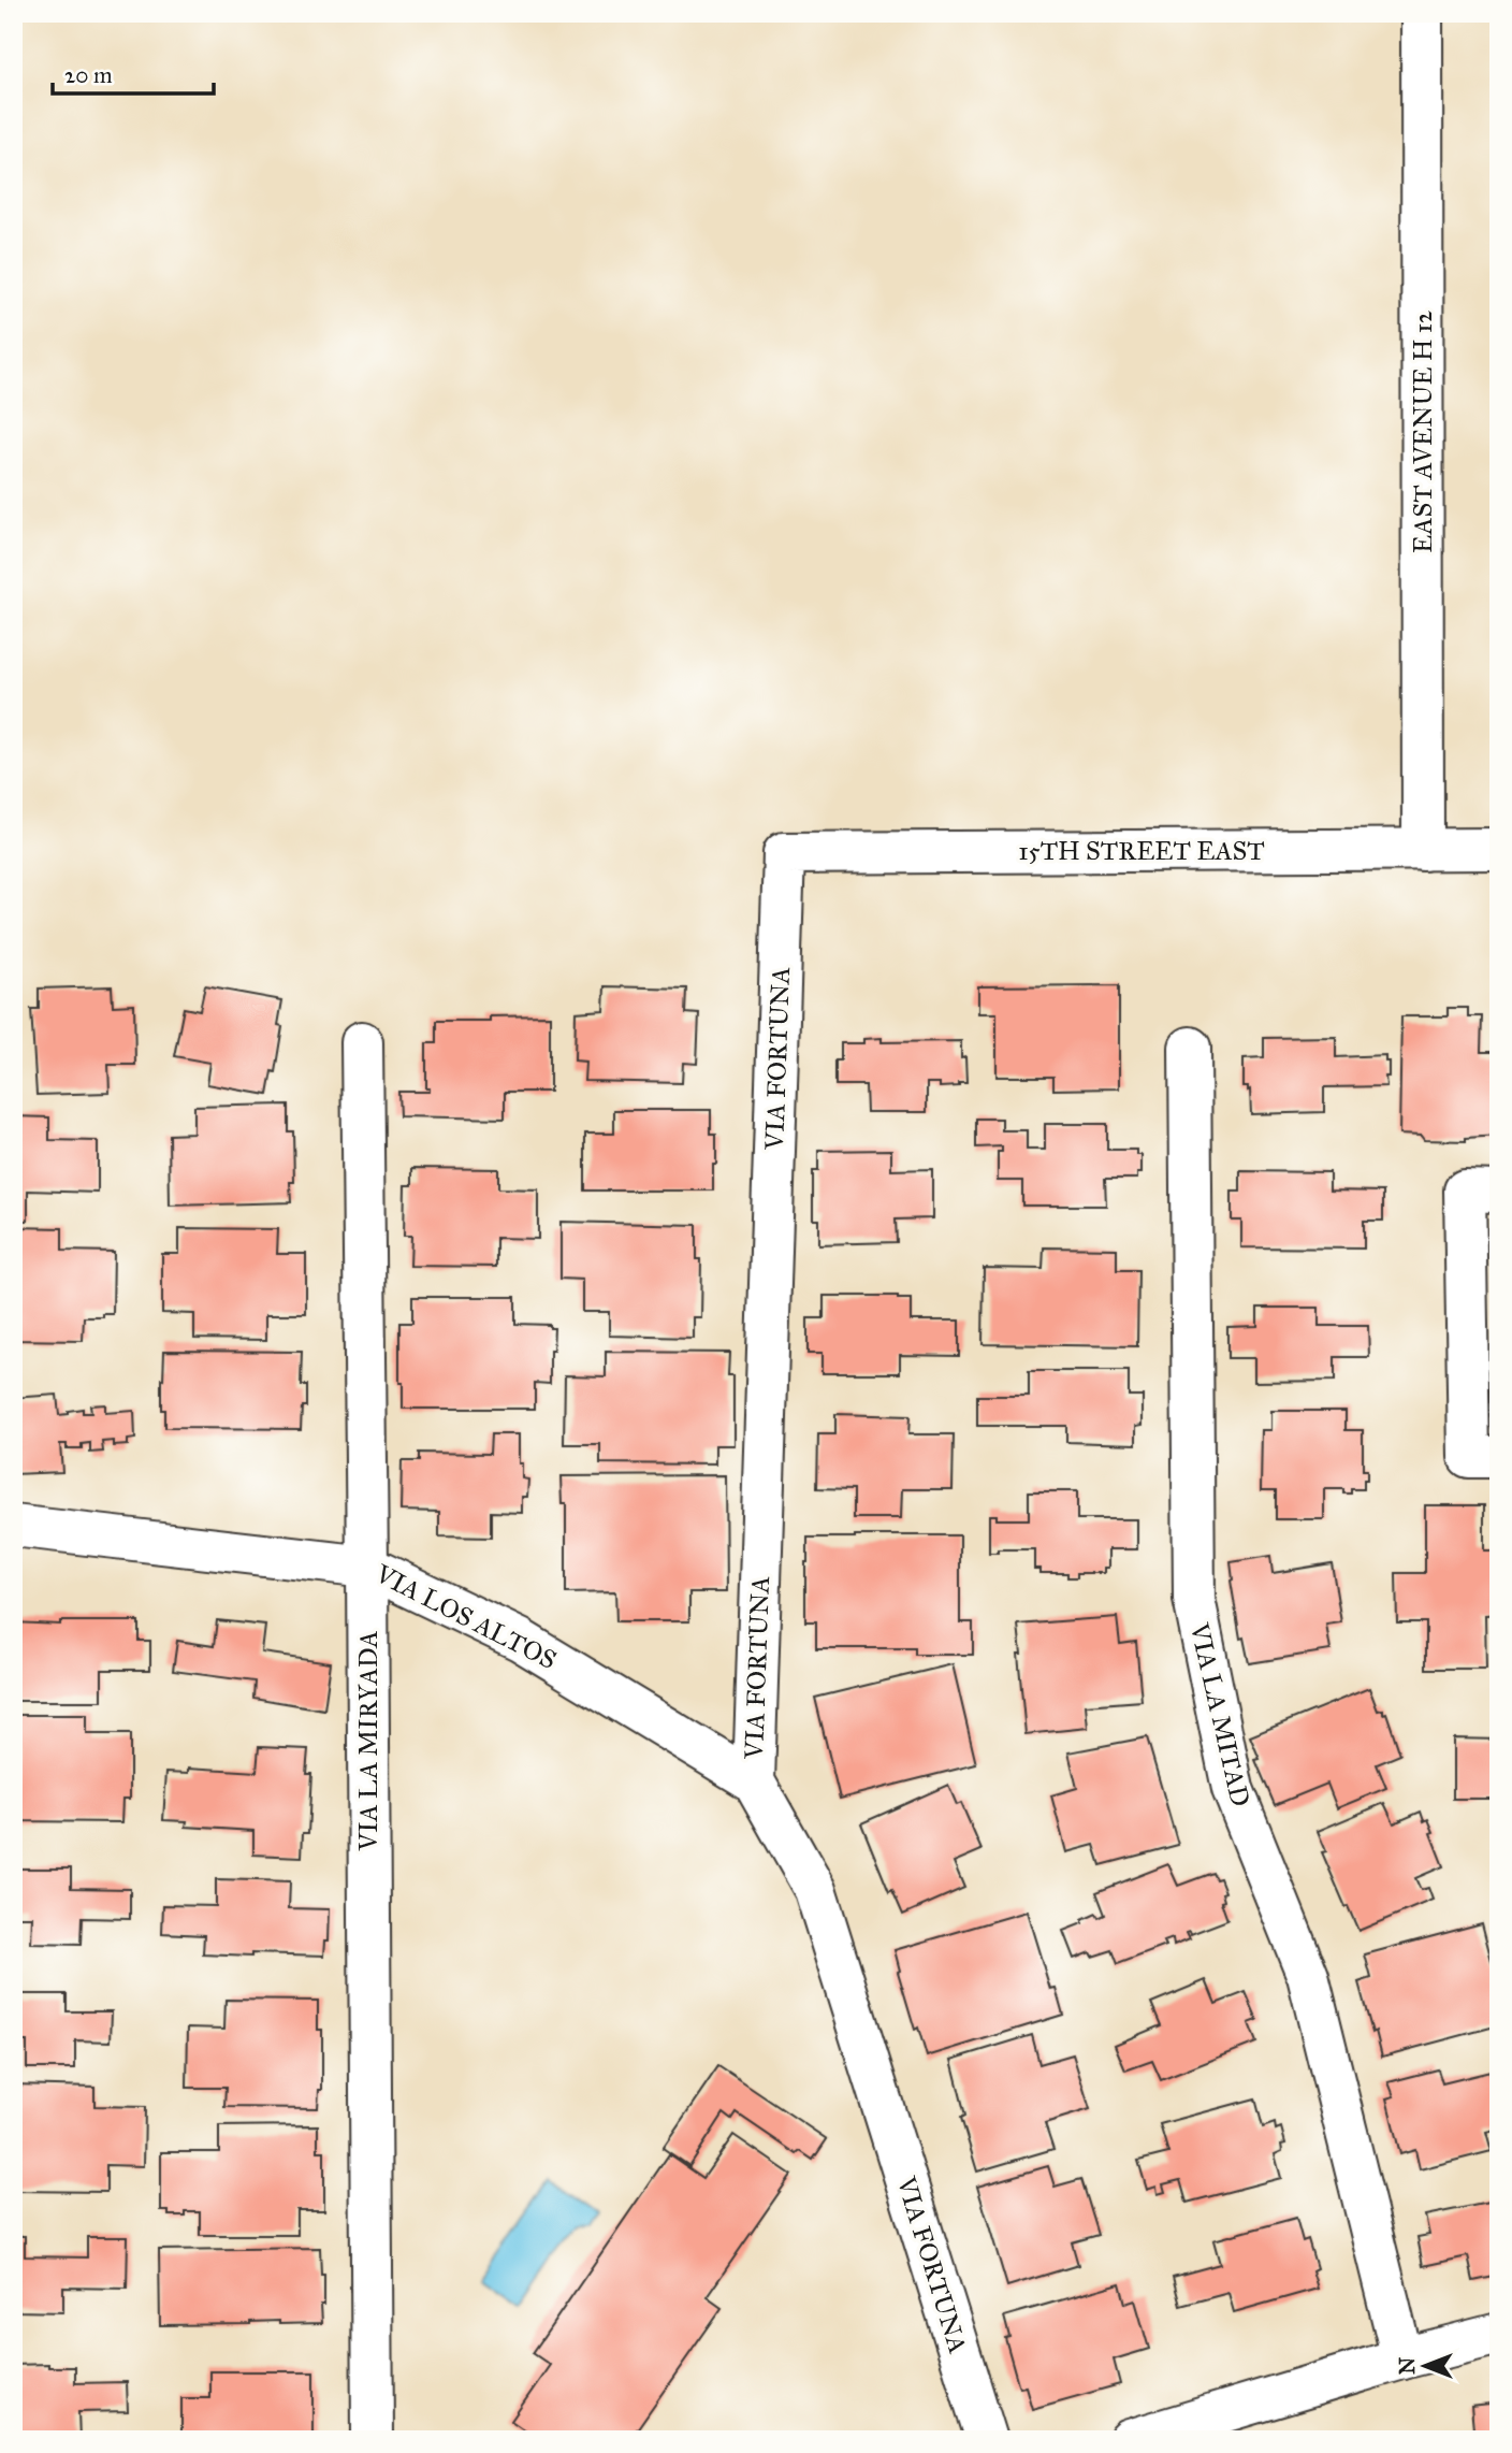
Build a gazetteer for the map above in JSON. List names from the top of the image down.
{
  "streets": {
    "street": [
      "EAST AVENUE H 12",
      "15TH STREET EAST",
      "VIA FORTUNA",
      "VIA LOS ALTOS",
      "VIA LA MITAD",
      "VIA LA MIRYADA"
    ]
  },
  "crossings": [
    ["EAST AVENUE H 12", "15TH STREET EAST"],
    ["15TH STREET EAST", "VIA FORTUNA"],
    ["VIA FORTUNA", "VIA LOS ALTOS"],
    ["VIA LOS ALTOS", "VIA LA MIRYADA"]
  ],
  "scale_bar": "20 m",
  "north": "left"
}
